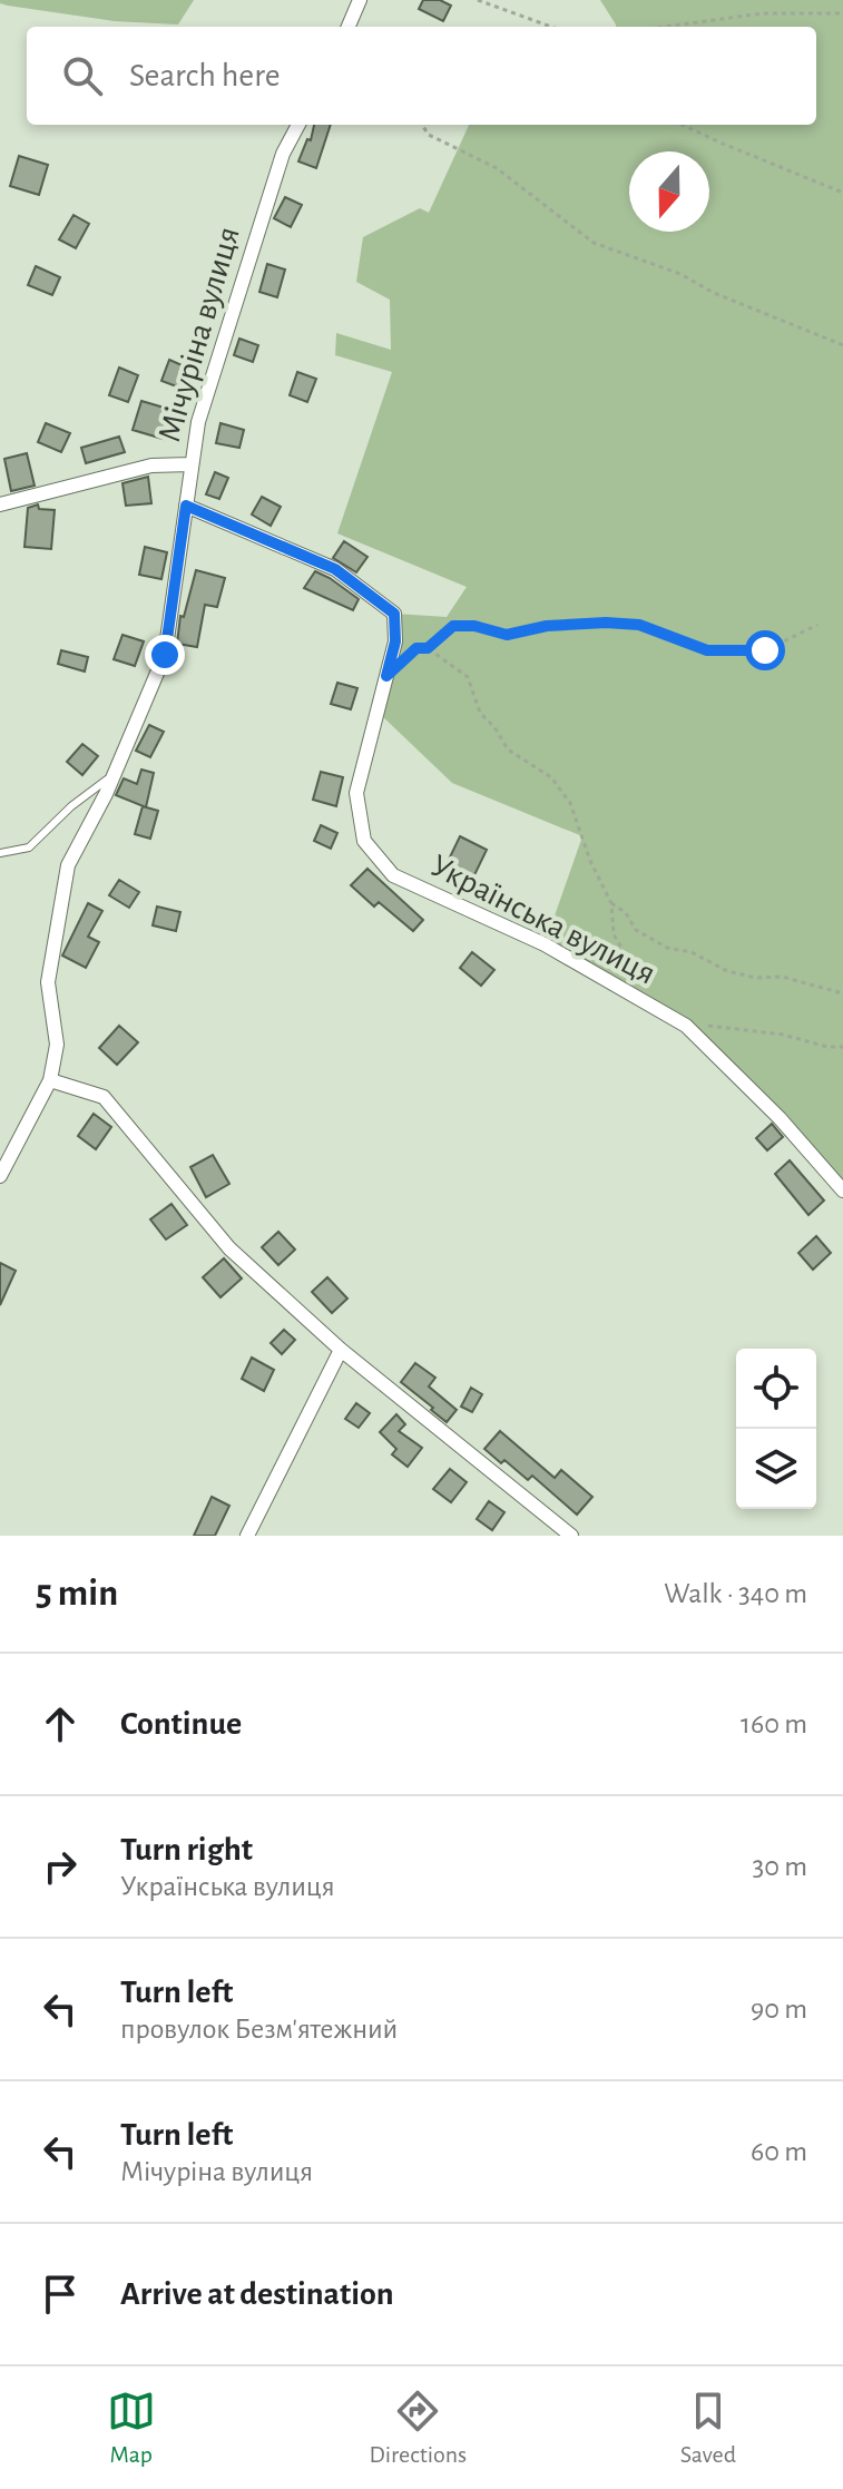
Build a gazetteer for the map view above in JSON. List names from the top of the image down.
{
  "streets": {
    "street": ["Мічуріна вулиця", "Українська вулиця"]
  },
  "crossings": [
    ["Мічуріна вулиця", "Українська вулиця"]
  ],
  "north": "bottom",
  "page": {
    "search": "Search here",
    "heading": ["5 min", "Walk · 340 m"],
    "list": [
      ["Continue", "160 m"],
      ["Turn right", "Українська вулиця", "30 m"],
      ["Turn left", "провулок Безм'ятежний", "90 m"],
      ["Turn left", "Мічуріна вулиця", "60 m"],
      "Arrive at destination"
    ],
    "nav": ["Map", "Directions", "Saved"]
  }
}
